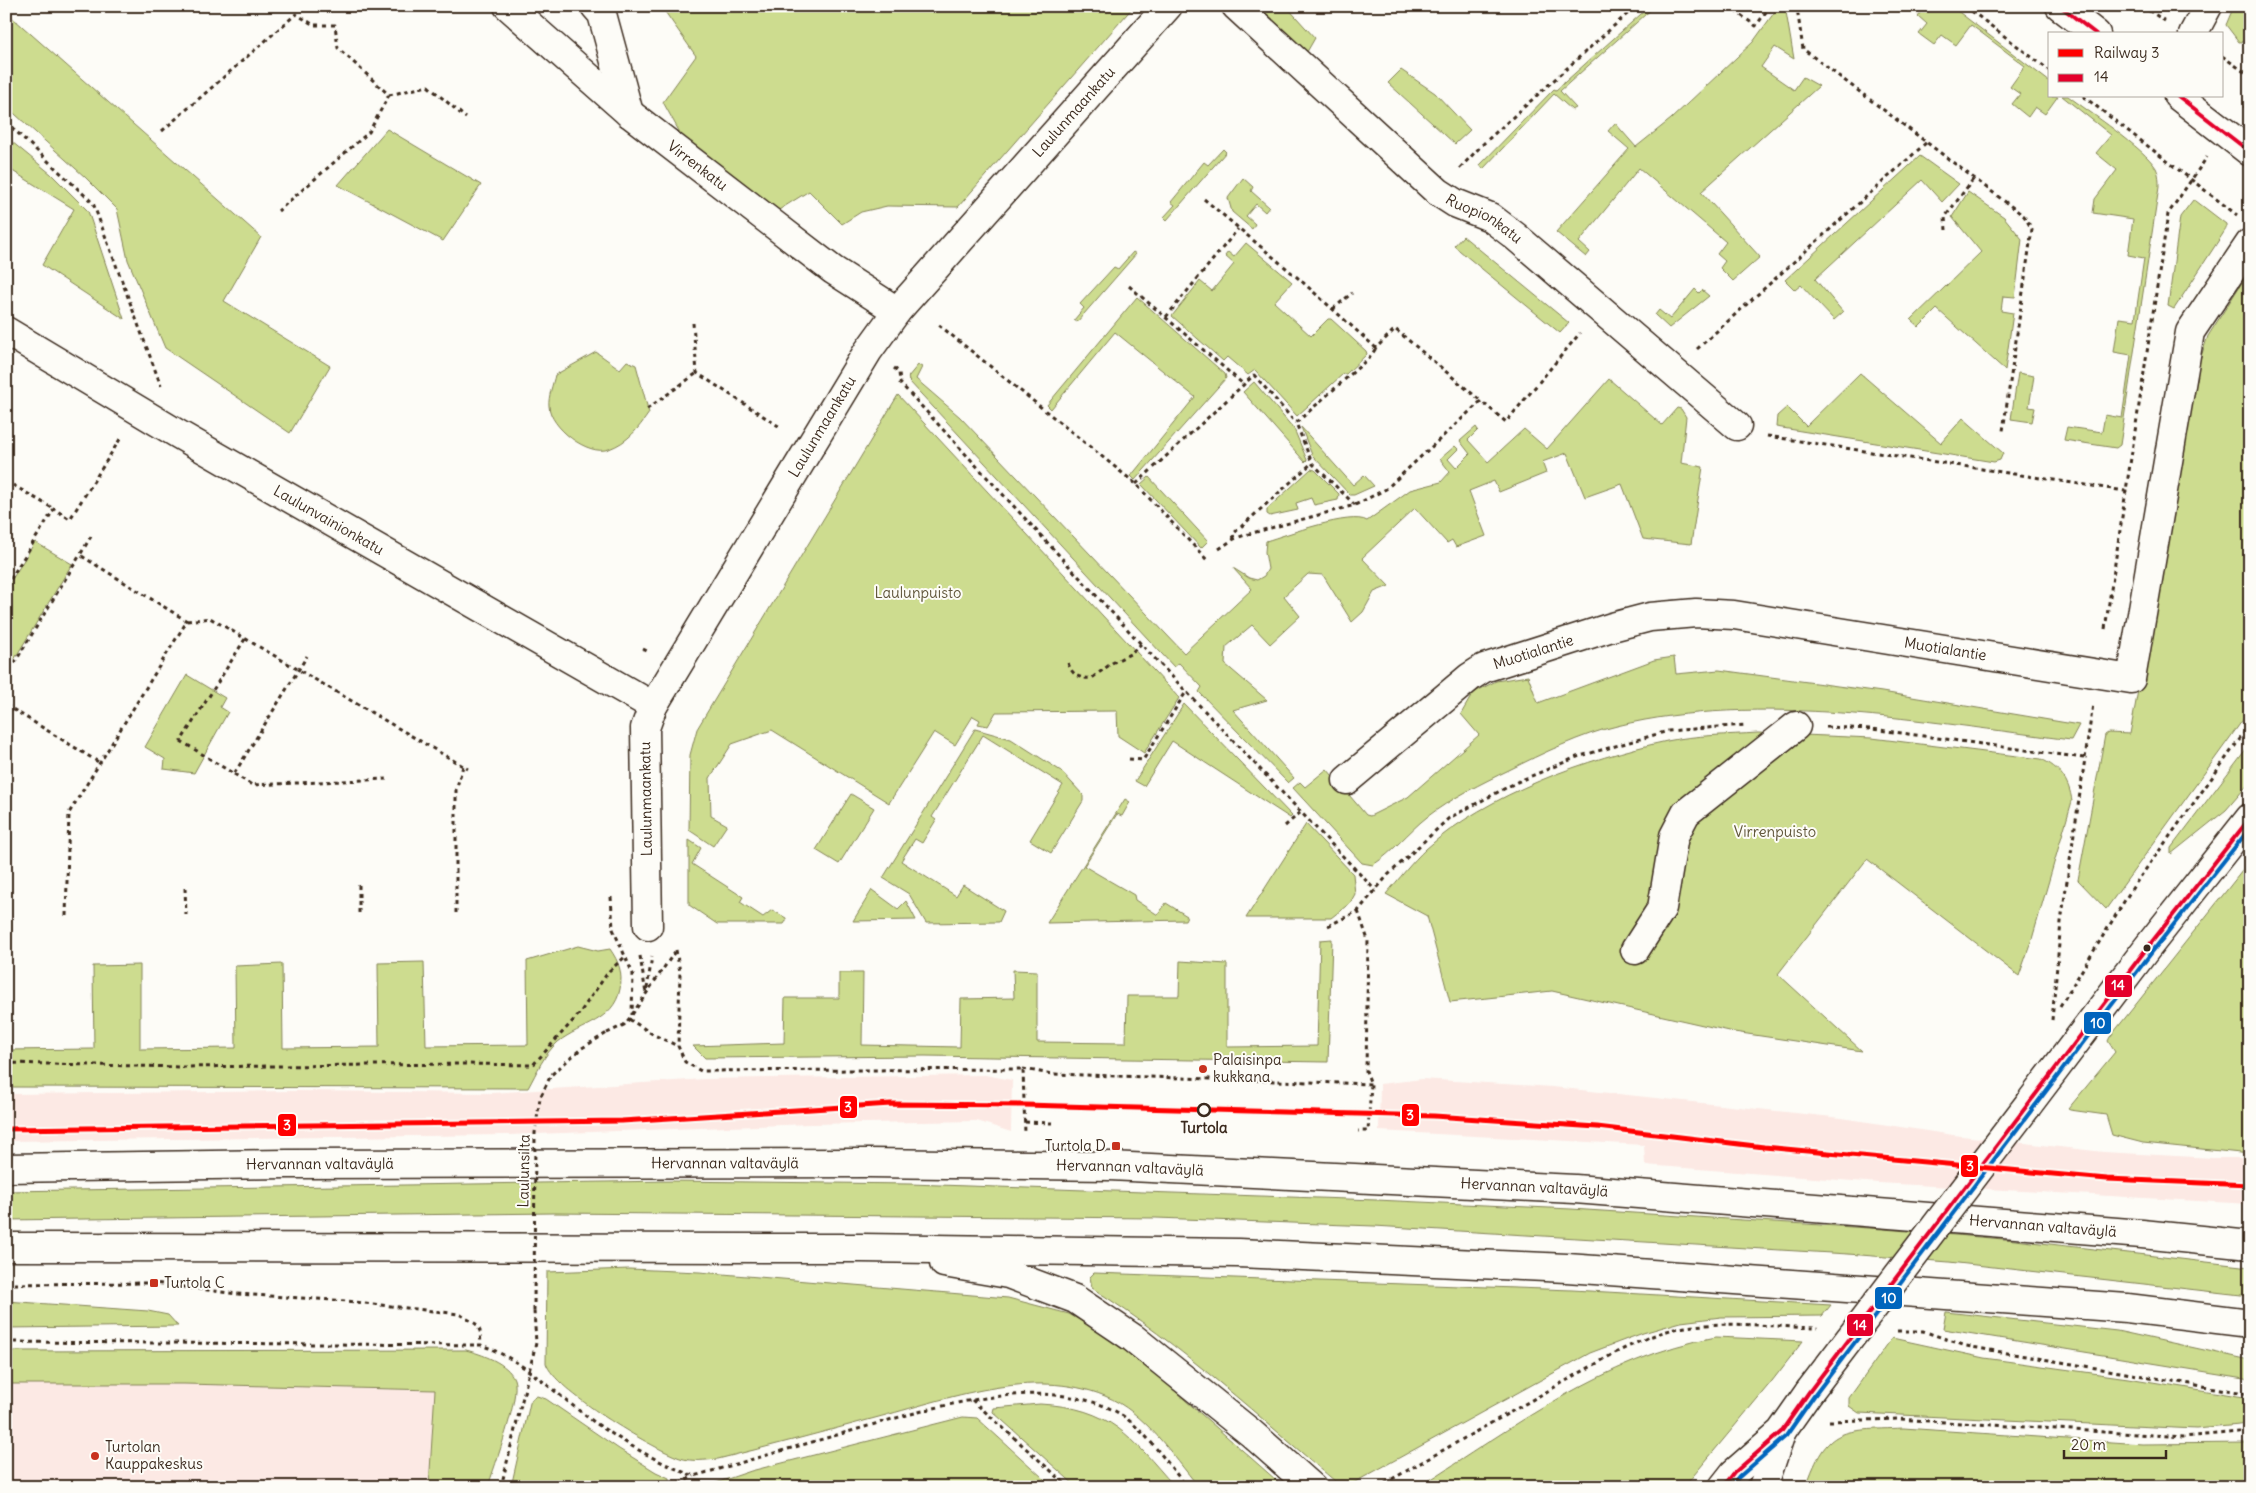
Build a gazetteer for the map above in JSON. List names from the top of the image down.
{
  "streets": {
    "main road": [
      "Laulunmaankatu",
      "Virrenkatu",
      "Ruopionkatu",
      "Laulunvainionkatu",
      "Muotialantie",
      "Hervannan valtaväylä"
    ],
    "path": ["Laulunsilta"]
  },
  "crossings": [
    ["Laulunmaankatu", "Virrenkatu"],
    ["Laulunmaankatu", "Laulunvainionkatu"]
  ],
  "parks": ["Laulunpuisto", "Virrenpuisto"],
  "places": {
    "other": ["Palaisinpa kukkana", "Turtola", "Turtolan Kauppakeskus"],
    "transit": ["Turtola D", "Turtola C"]
  },
  "lines": ["transit line 14", "transit line 10", "rail line 3"],
  "legend": ["Railway 3", "14"],
  "scale_bar": "20 m"
}
